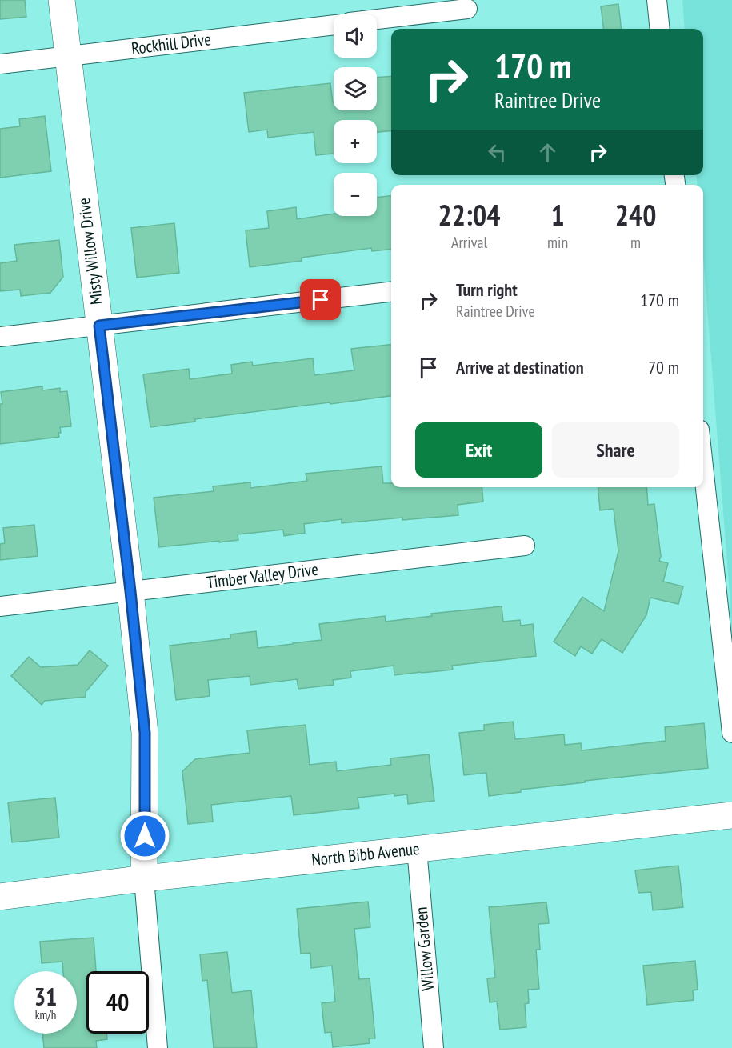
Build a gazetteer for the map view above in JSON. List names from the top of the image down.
{
  "streets": {
    "street": [
      "Rockhill Drive",
      "Misty Willow Drive",
      "Timber Valley Drive",
      "North Bibb Avenue",
      "Willow Garden"
    ]
  },
  "crossings": [
    ["Rockhill Drive", "Misty Willow Drive"],
    ["Misty Willow Drive", "Timber Valley Drive"],
    ["Misty Willow Drive", "North Bibb Avenue"],
    ["North Bibb Avenue", "Willow Garden"]
  ],
  "page": {
    "map_buttons": ["+", "−"],
    "turn": ["170 m", "Raintree Drive"],
    "eta": [
      "22:04",
      "Arrival",
      "1",
      "min",
      "240",
      "m"
    ],
    "list": [
      {
        "name": "Turn right",
        "note": "Raintree Drive",
        "value": "170 m"
      },
      {
        "name": "Arrive at destination",
        "value": "70 m"
      }
    ],
    "buttons": ["Exit", "Share"],
    "speed": "31 km/h",
    "limit": "40"
  }
}
